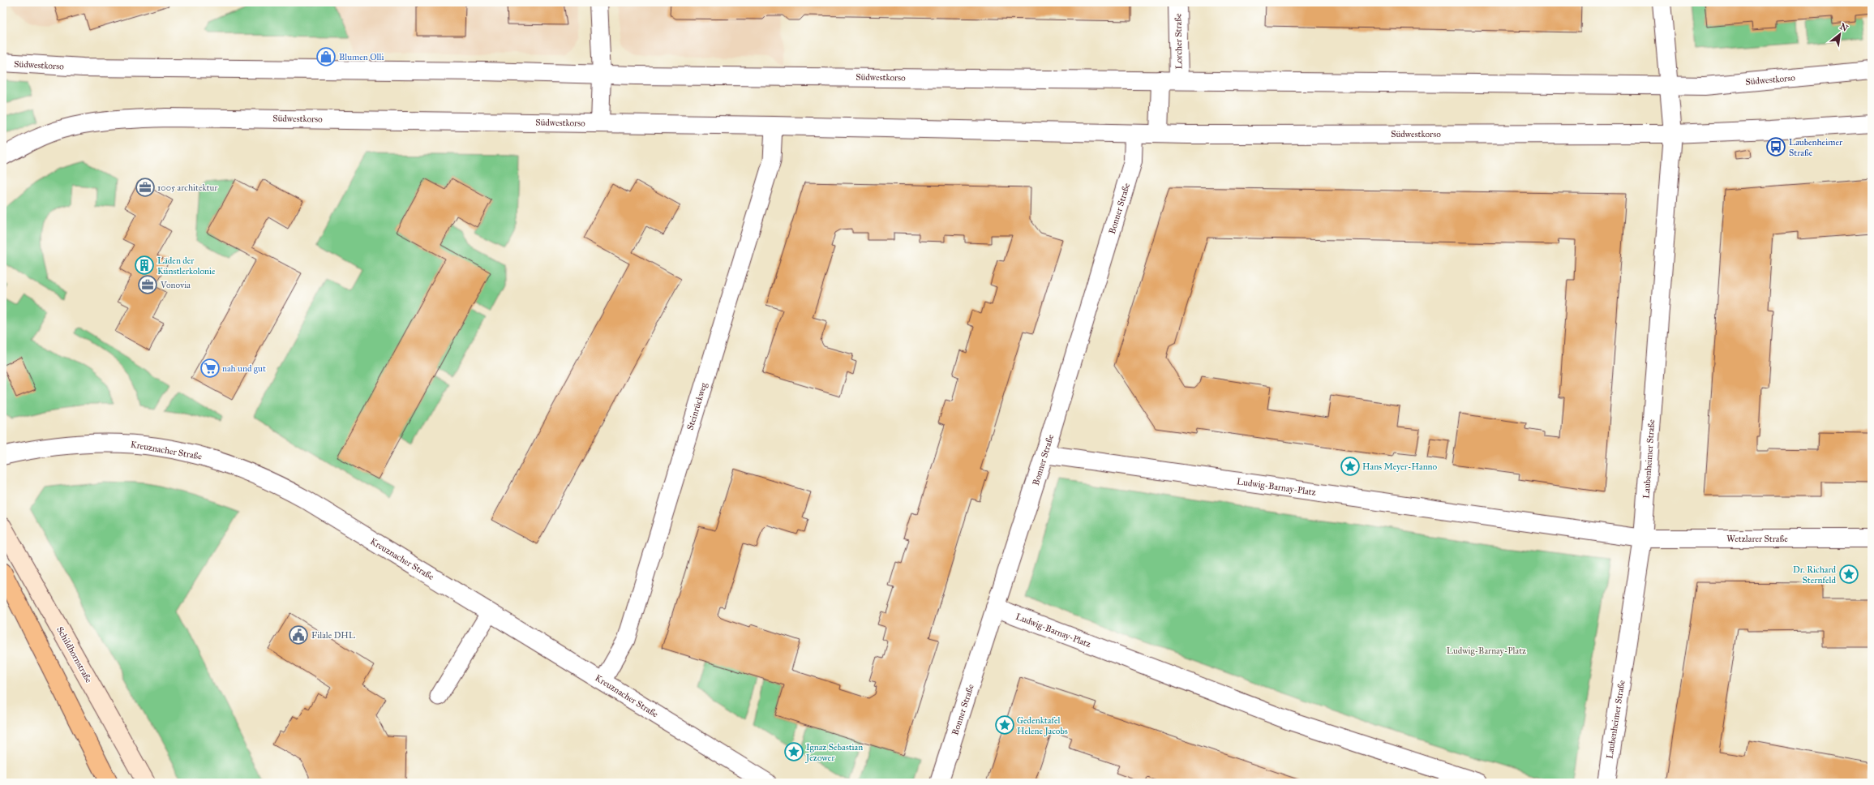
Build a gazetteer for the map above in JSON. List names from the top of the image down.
{
  "streets": {
    "main road": ["Schildhornstraße"],
    "street": [
      "Lorcher Straße",
      "Südwestkorso",
      "Bonner Straße",
      "Kreuznacher Straße",
      "Laubenheimer Straße",
      "Ludwig-Barnay-Platz",
      "Wetzlarer Straße"
    ],
    "lane": ["Steinrückweg"]
  },
  "crossings": [
    ["Lorcher Straße", "Südwestkorso"],
    ["Südwestkorso", "Bonner Straße"],
    ["Südwestkorso", "Steinrückweg"],
    ["Südwestkorso", "Laubenheimer Straße"],
    ["Bonner Straße", "Ludwig-Barnay-Platz"],
    ["Steinrückweg", "Kreuznacher Straße"],
    ["Laubenheimer Straße", "Ludwig-Barnay-Platz"],
    ["Laubenheimer Straße", "Wetzlarer Straße"],
    ["Ludwig-Barnay-Platz", "Wetzlarer Straße"]
  ],
  "parks": ["Ludwig-Barnay-Platz"],
  "places": {
    "shop": ["Blumen Olli"],
    "bus stop": ["Laubenheimer Straße"],
    "office": ["1005 architektur", "Vonovia"],
    "building": ["Läden der Künstlerkolonie"],
    "supermarket": ["nah und gut"],
    "place": [
      "Hans Meyer-Hanno",
      "Dr. Richard Sternfeld",
      "Gedenktafel Helene Jacobs",
      "Ignaz Sebastian Jezower"
    ],
    "public building": ["Filale DHL"]
  },
  "north": "top right"
}
